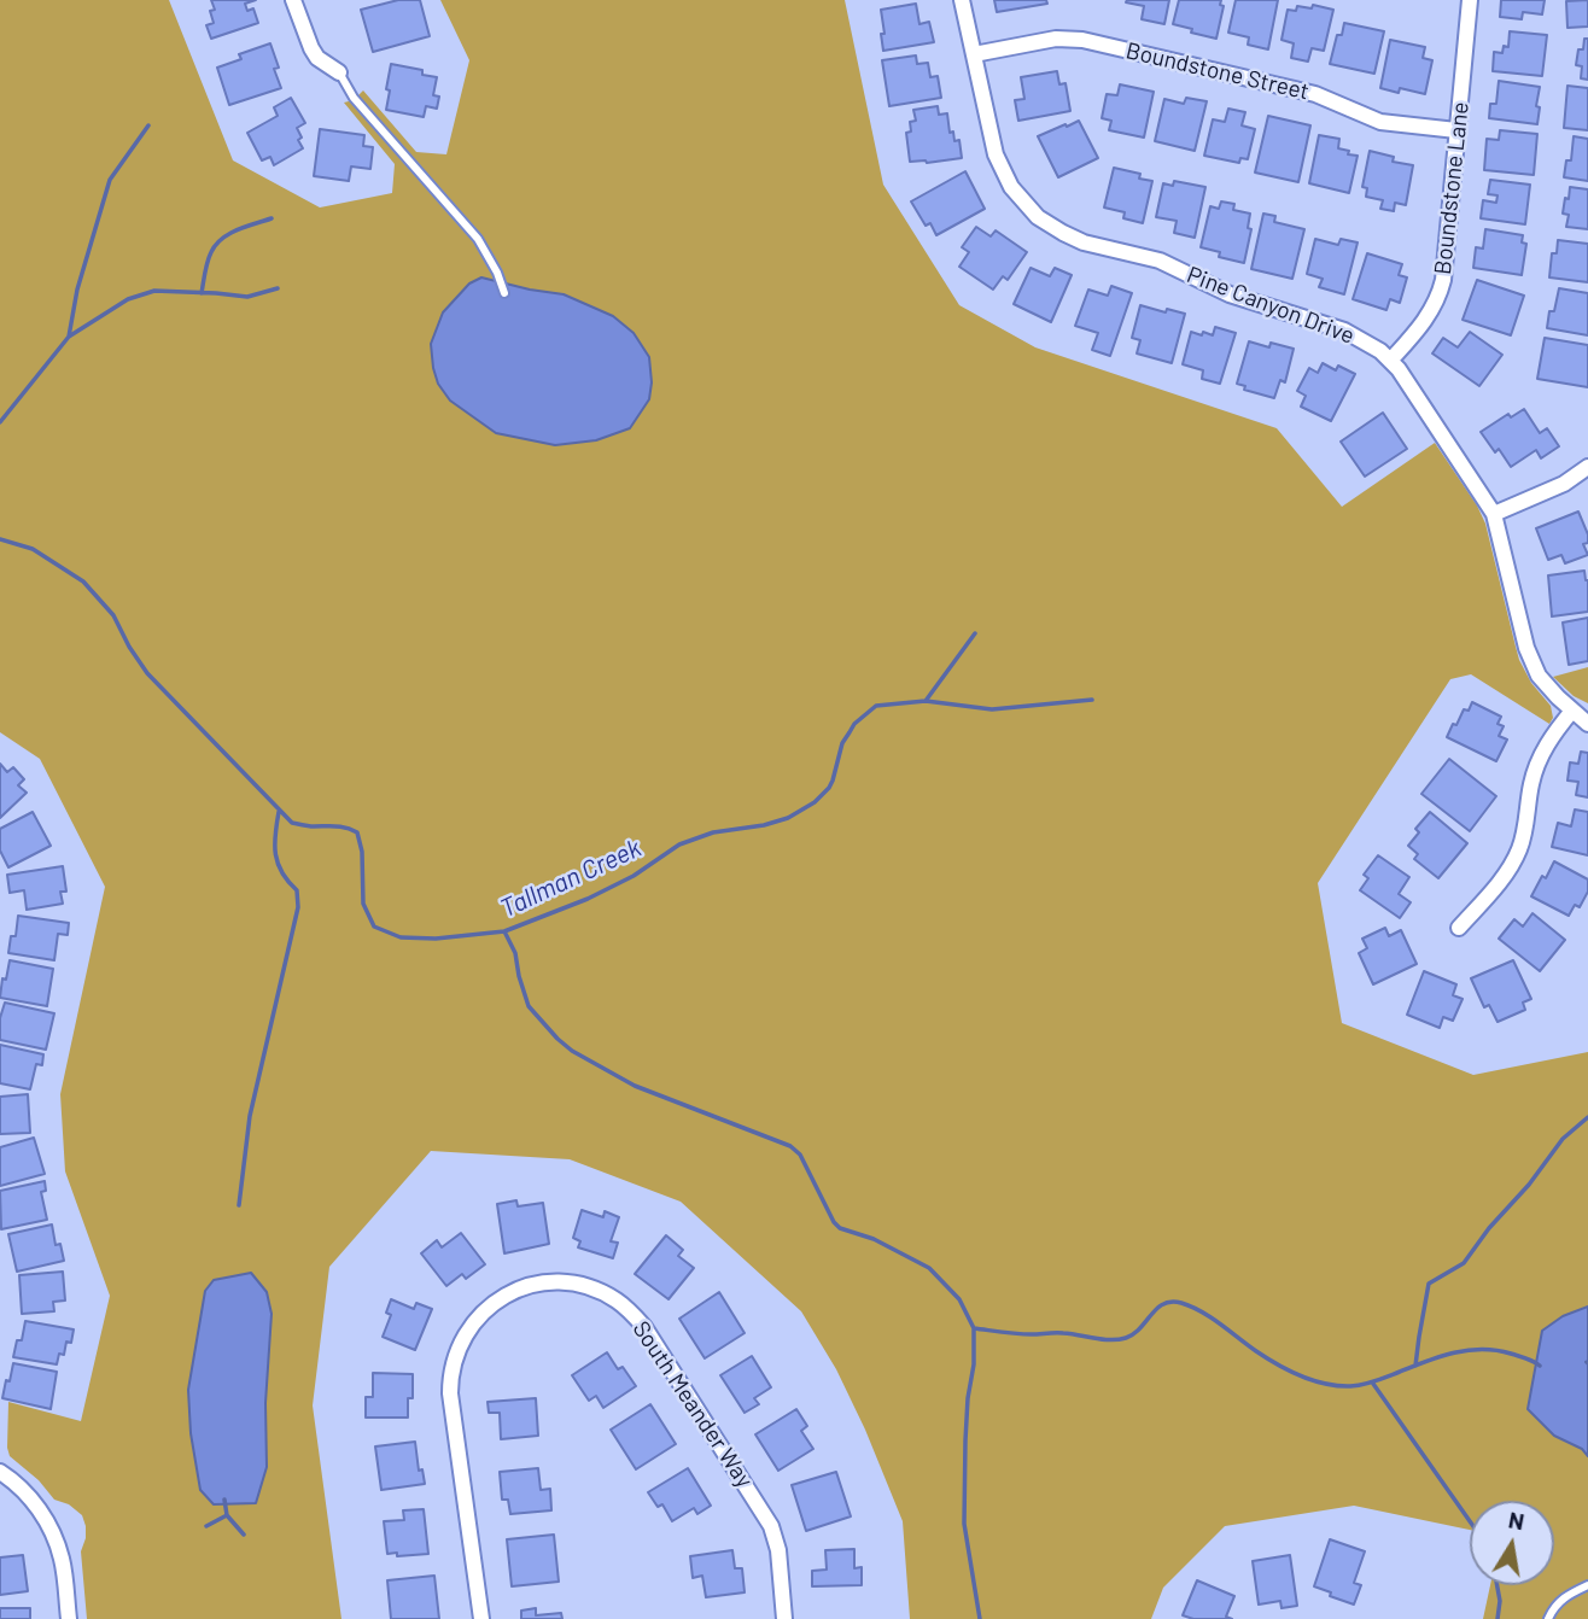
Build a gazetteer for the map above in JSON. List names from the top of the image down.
{
  "streets": {
    "street": [
      "Boundstone Street",
      "Boundstone Lane",
      "Pine Canyon Drive",
      "South Meander Way"
    ]
  },
  "crossings": [
    ["Boundstone Street", "Boundstone Lane"],
    ["Boundstone Street", "Pine Canyon Drive"],
    ["Boundstone Lane", "Pine Canyon Drive"]
  ],
  "water": ["Tallman Creek"],
  "north": "top"
}
